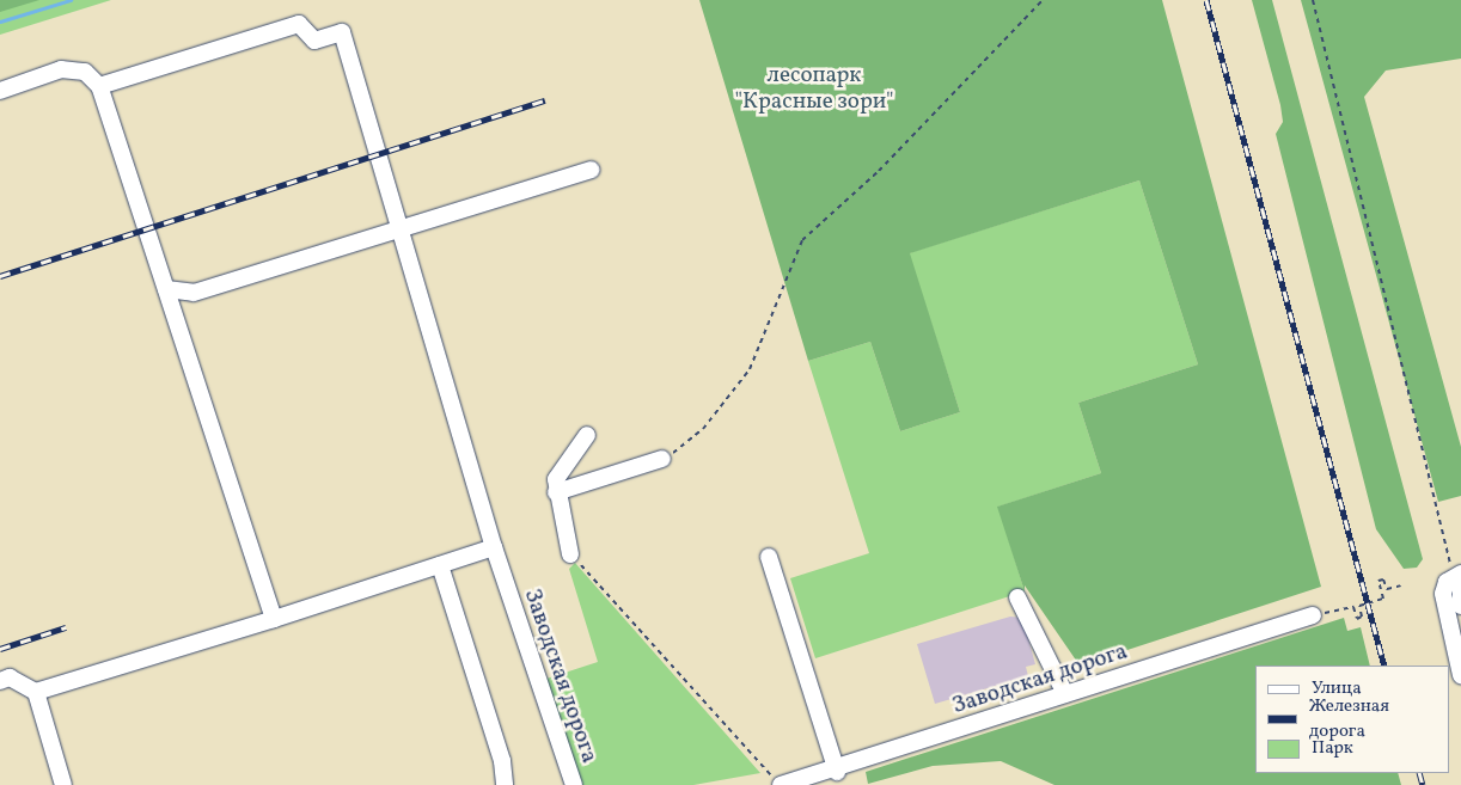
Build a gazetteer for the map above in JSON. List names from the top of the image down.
{
  "streets": {
    "street": ["Заводская дорога"]
  },
  "parks": ["лесопарк \"Красные зори\""],
  "legend": ["Улица", "Железная дорога", "Парк"]
}
